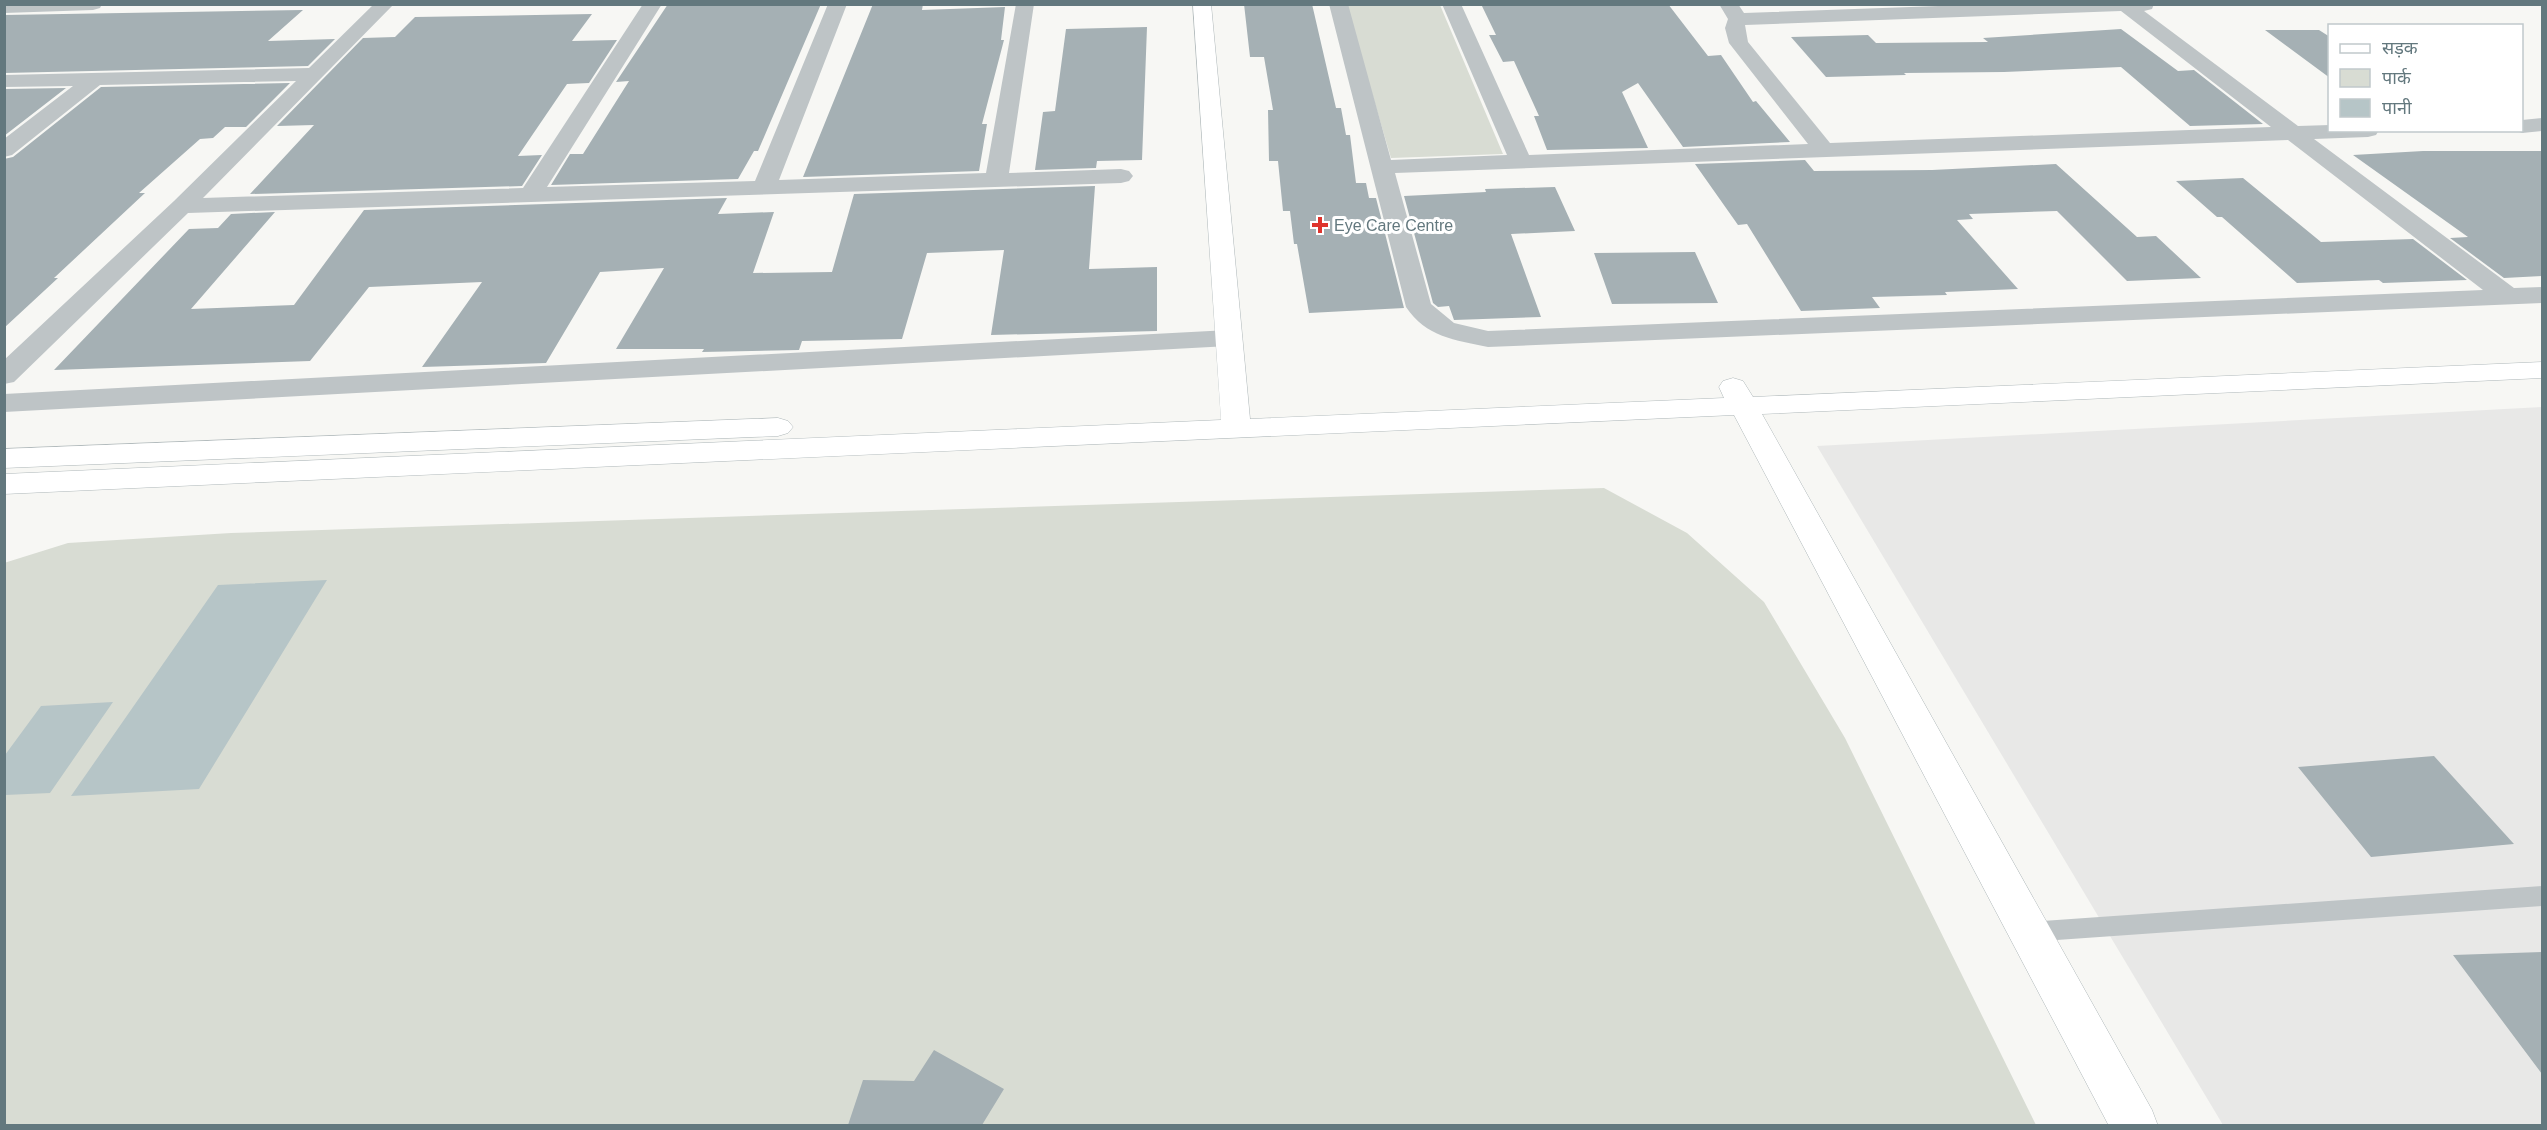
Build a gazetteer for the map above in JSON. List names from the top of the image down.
{
  "places": {
    "health": ["Eye Care Centre"]
  },
  "legend": ["सड़क", "पार्क", "पानी"]
}
